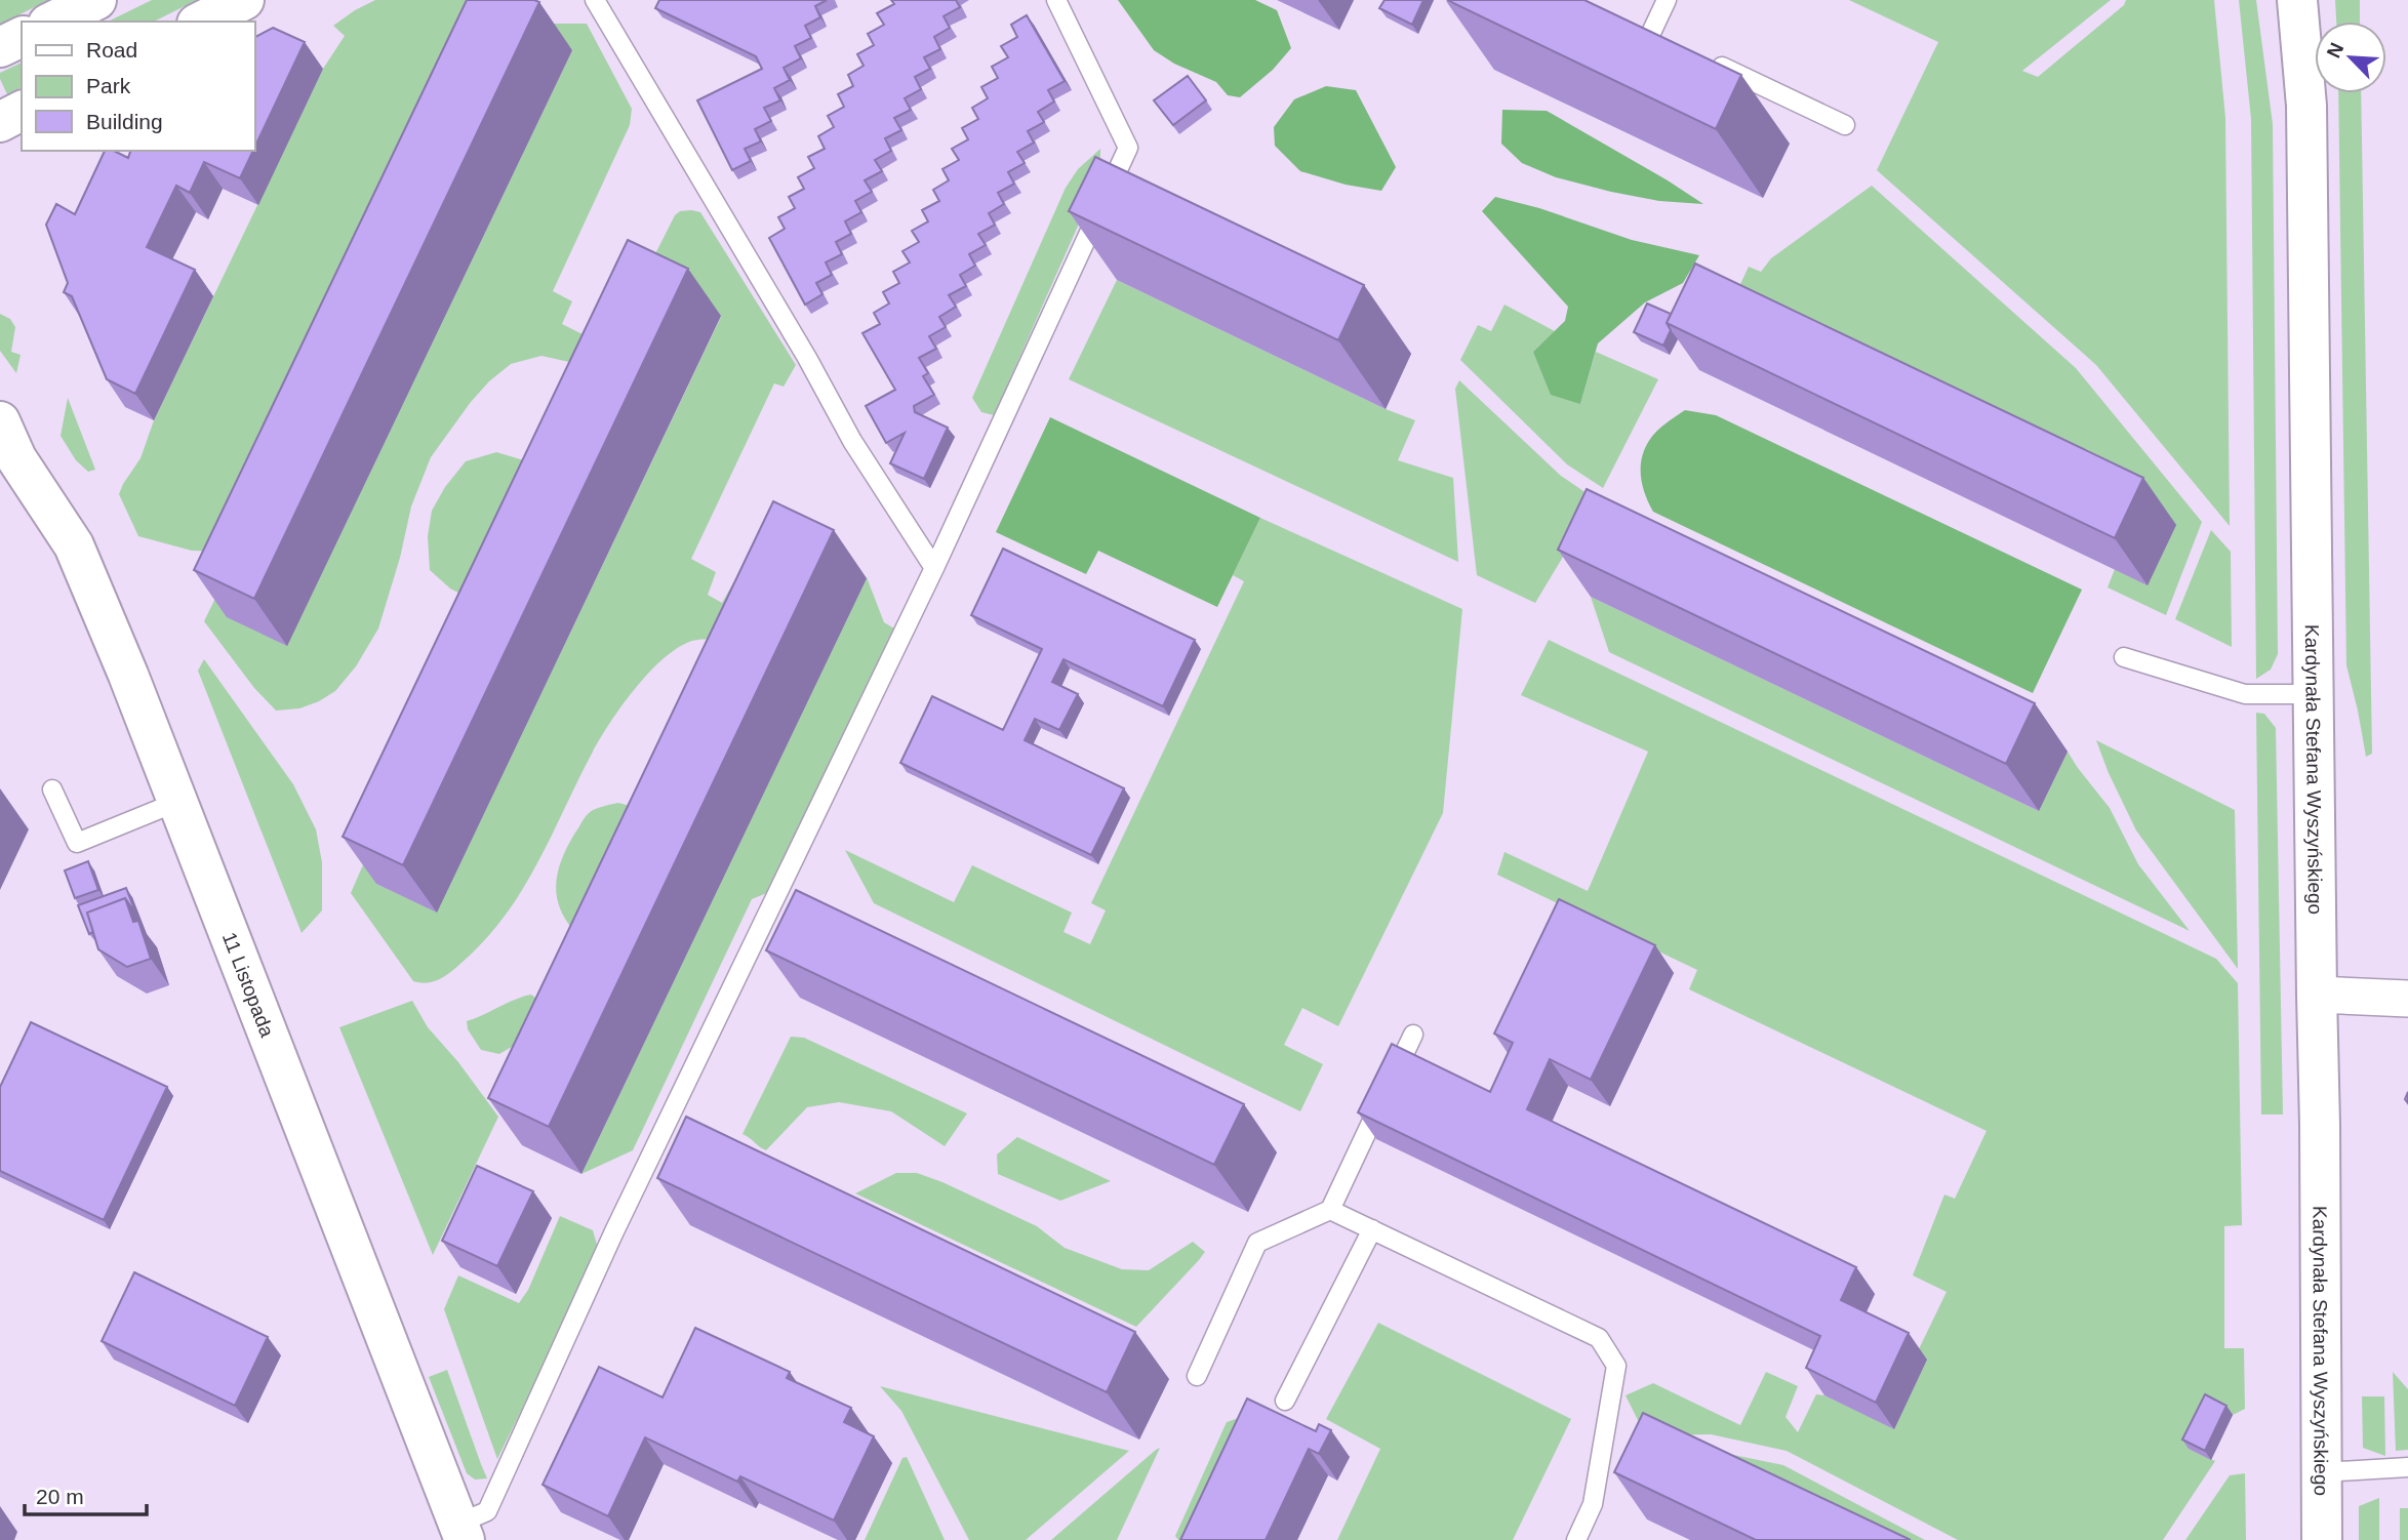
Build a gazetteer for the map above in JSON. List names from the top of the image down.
{
  "streets": {
    "main road": ["Kardynała Stefana Wyszyńskiego", "11 Listopada"]
  },
  "legend": ["Road", "Park", "Building"],
  "scale_bar": "20 m",
  "north": "top left"
}
